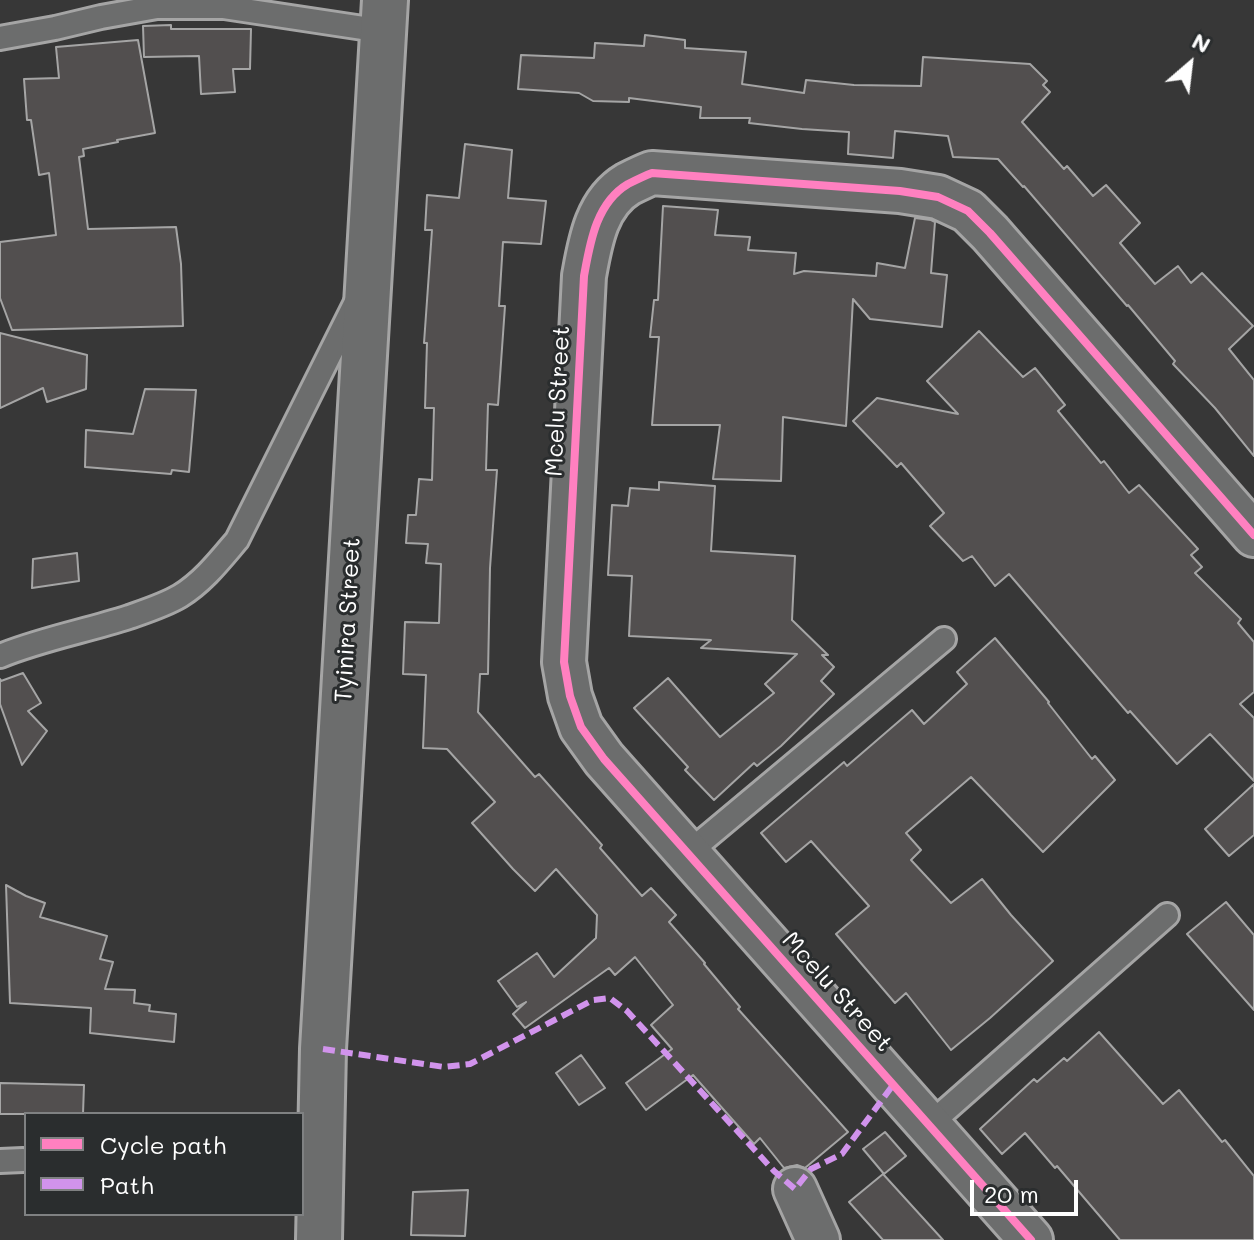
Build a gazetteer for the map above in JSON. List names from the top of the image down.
{
  "streets": {
    "street": ["Mcelu Street", "Tyinira Street"]
  },
  "legend": ["Cycle path", "Path"],
  "scale_bar": "20 m",
  "north": "top right"
}
